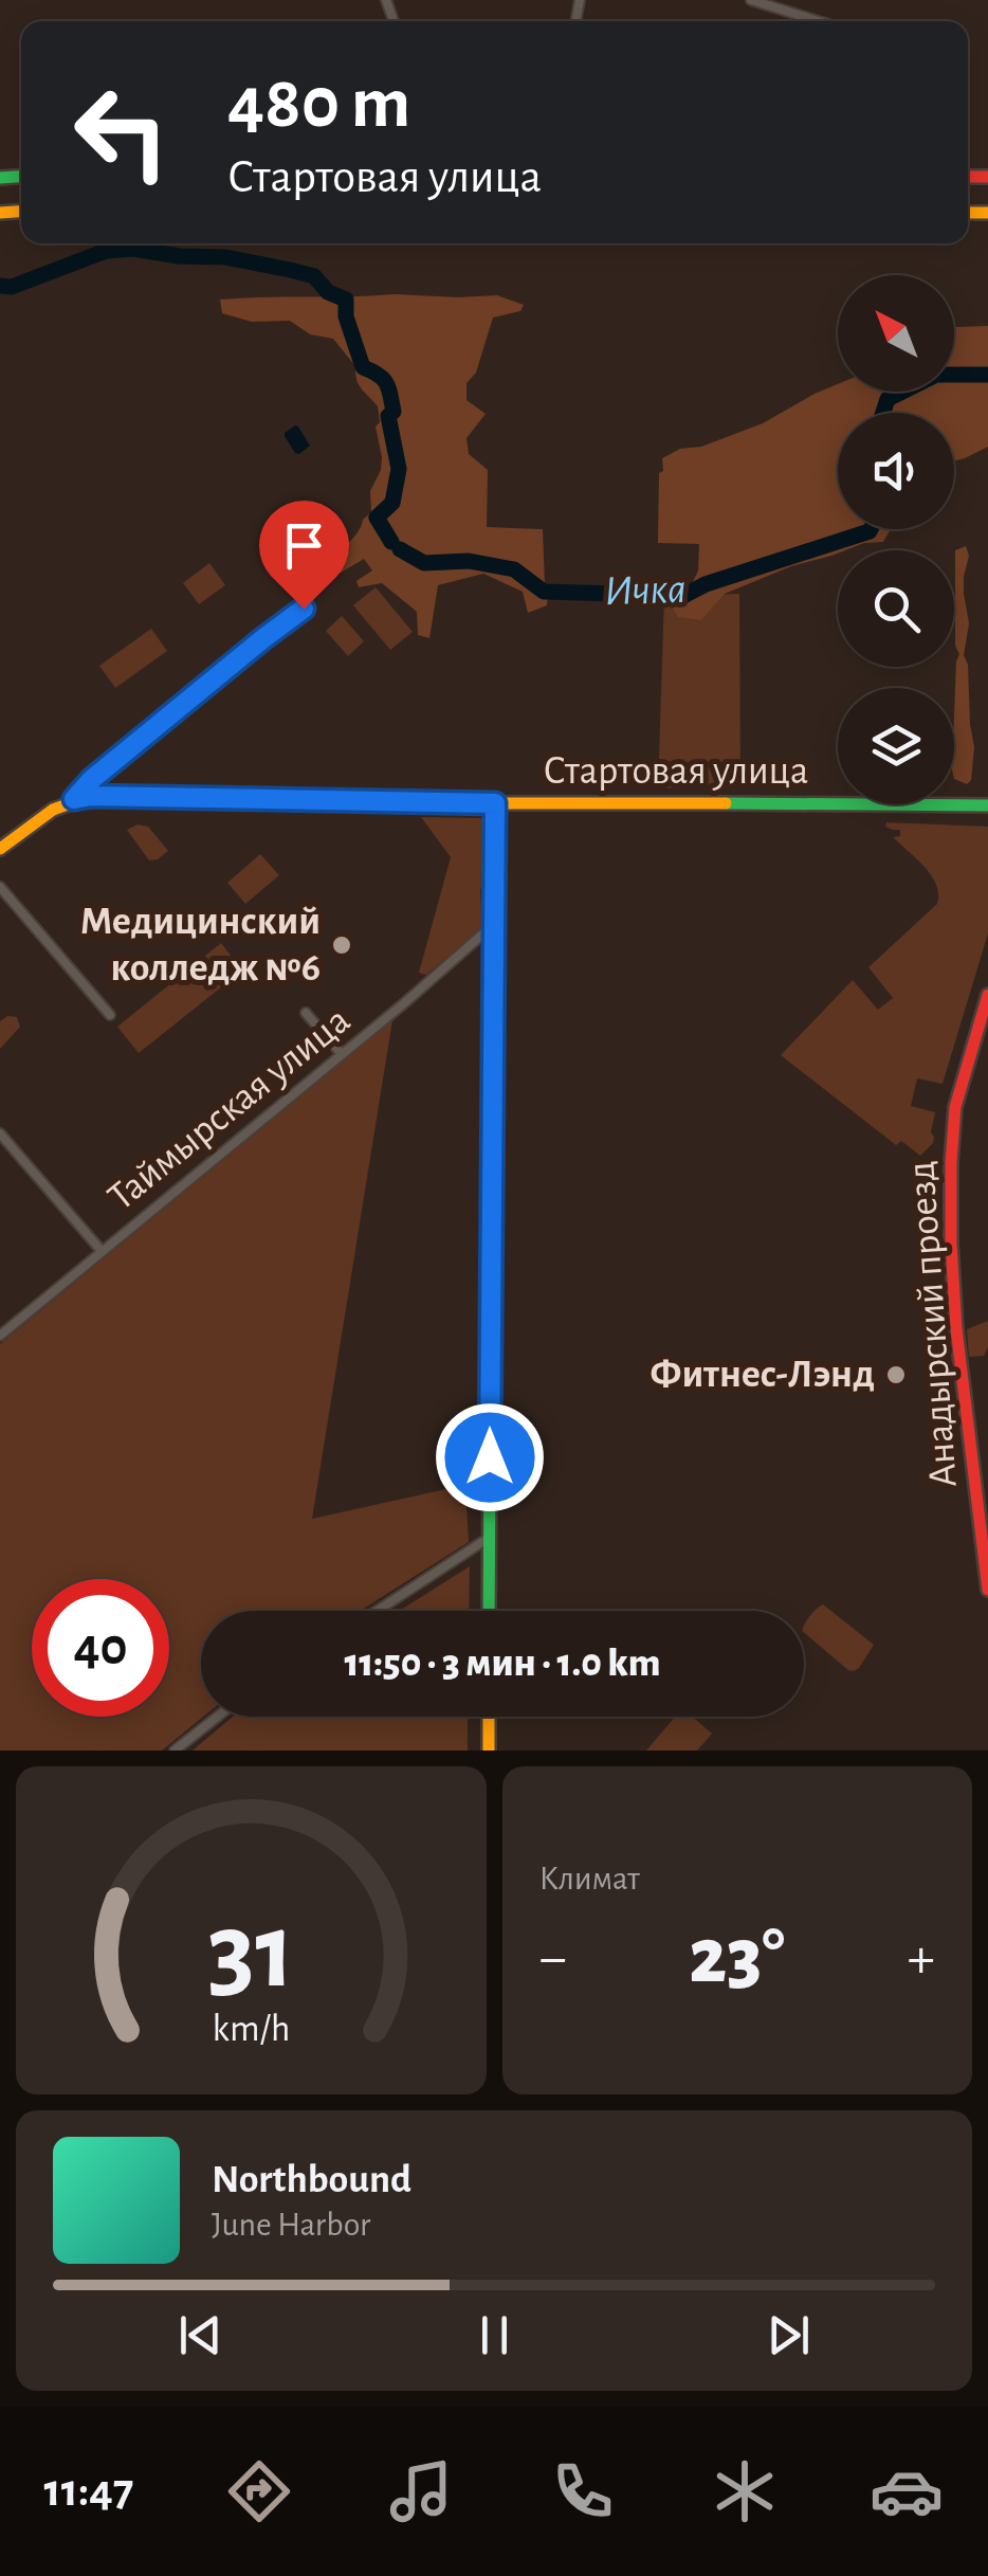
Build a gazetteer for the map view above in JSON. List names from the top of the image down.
{
  "streets": {
    "main road": ["Стартовая улица", "Анадырский проезд"],
    "street": ["Таймырская улица"]
  },
  "water": ["Ичка"],
  "places": ["Медицинский колледж №6", "Фитнес-Лэнд"],
  "north": "top left",
  "page": {
    "turn": ["480 m", "Стартовая улица"],
    "limit": "40",
    "trip": "11:50 · 3 мин · 1.0 km",
    "tile": "Климат",
    "heat": ["−", "23°", "+"],
    "song": ["Northbound", "June Harbor"],
    "tabs": "11:47",
    "gauge": ["31", "km/h"]
  }
}
